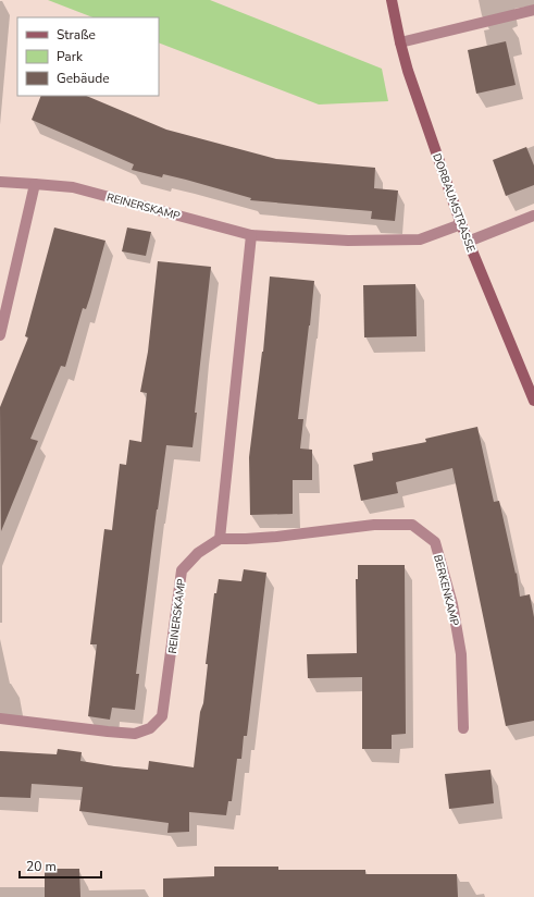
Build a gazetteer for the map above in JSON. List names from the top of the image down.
{
  "streets": {
    "street": ["DORBAUMSTRASSE", "REINERSKAMP", "BERKENKAMP"]
  },
  "crossings": [
    ["DORBAUMSTRASSE", "REINERSKAMP"],
    ["REINERSKAMP", "BERKENKAMP"]
  ],
  "legend": ["Straße", "Park", "Gebäude"],
  "scale_bar": "20 m"
}
